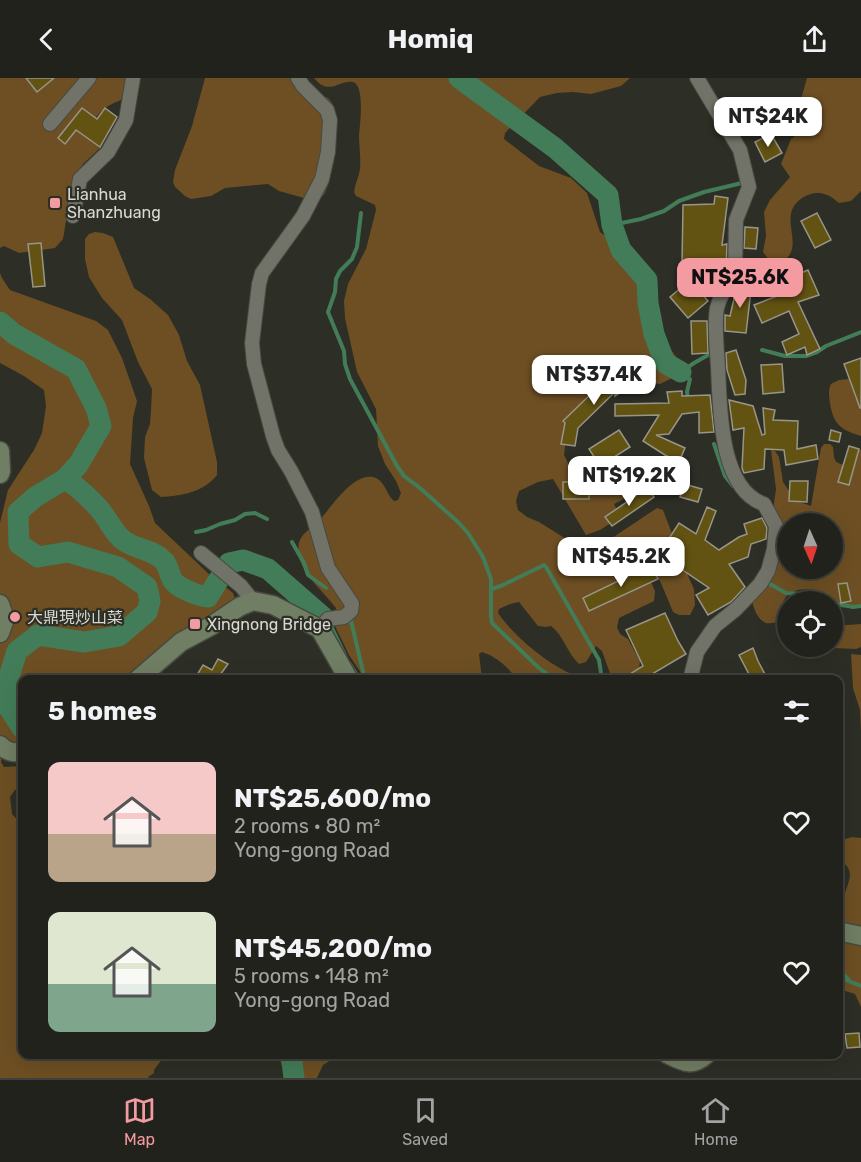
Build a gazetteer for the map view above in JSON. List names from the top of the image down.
{
  "places": {
    "transit": ["Lianhua Shanzhuang", "Xingnong Bridge"],
    "other": ["大鼎現炒山菜"]
  },
  "north": "bottom",
  "page": {
    "header": "Homiq",
    "price": [
      "NT$24K",
      "NT$25.6K",
      "NT$37.4K",
      "NT$19.2K",
      "NT$45.2K"
    ],
    "heading": "5 homes",
    "list": [
      {
        "name": "NT$25,600/mo",
        "note": "2 rooms · 80 m² · Yong-gong Road"
      },
      {
        "name": "NT$45,200/mo",
        "note": "5 rooms · 148 m² · Yong-gong Road"
      }
    ],
    "tabs": ["Map", "Saved", "Home"]
  }
}
